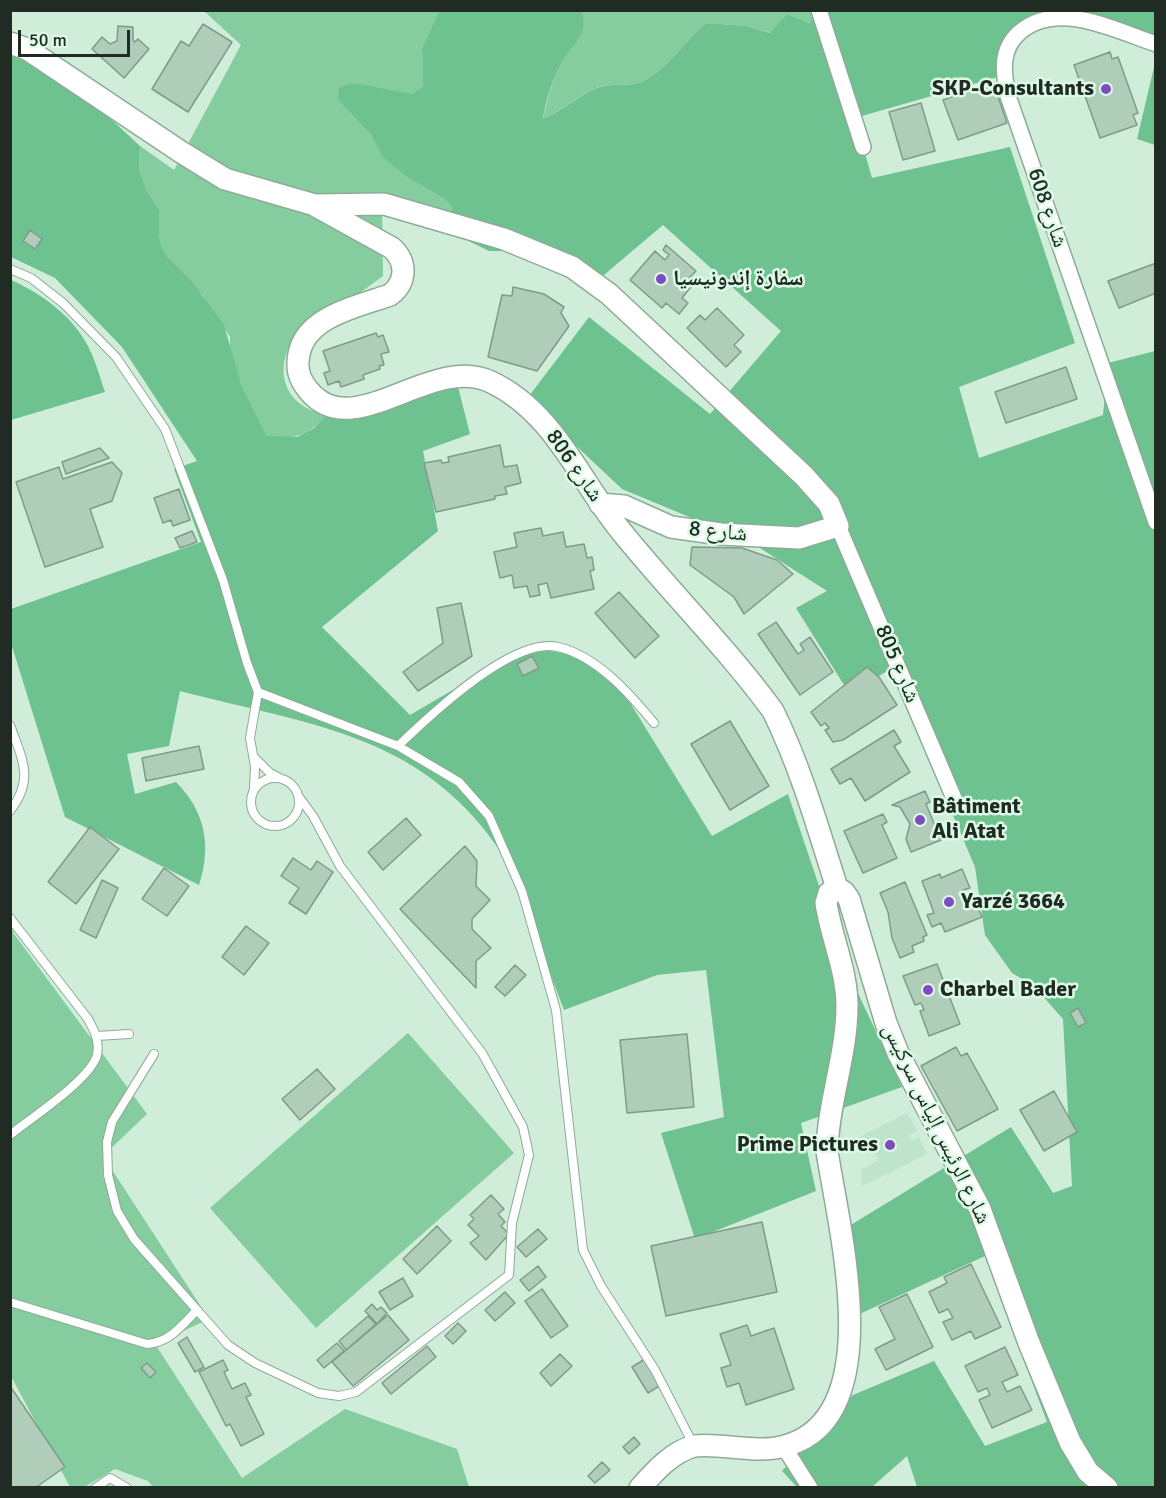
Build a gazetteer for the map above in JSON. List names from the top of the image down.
{
  "streets": {
    "street": [
      "شارع 608",
      "شارع 806",
      "شارع 8",
      "شارع 805",
      "شارع الرئيس إلياس سركيس"
    ]
  },
  "crossings": [
    ["شارع 806", "شارع 8"],
    ["شارع 806", "شارع الرئيس إلياس سركيس"],
    ["شارع 8", "شارع 805"]
  ],
  "places": [
    "SKP-Consultants",
    "سفارة إندونيسيا",
    "Bâtiment Ali Atat",
    "Yarzé 3664",
    "Charbel Bader",
    "Prime Pictures"
  ],
  "scale_bar": "50 m"
}
